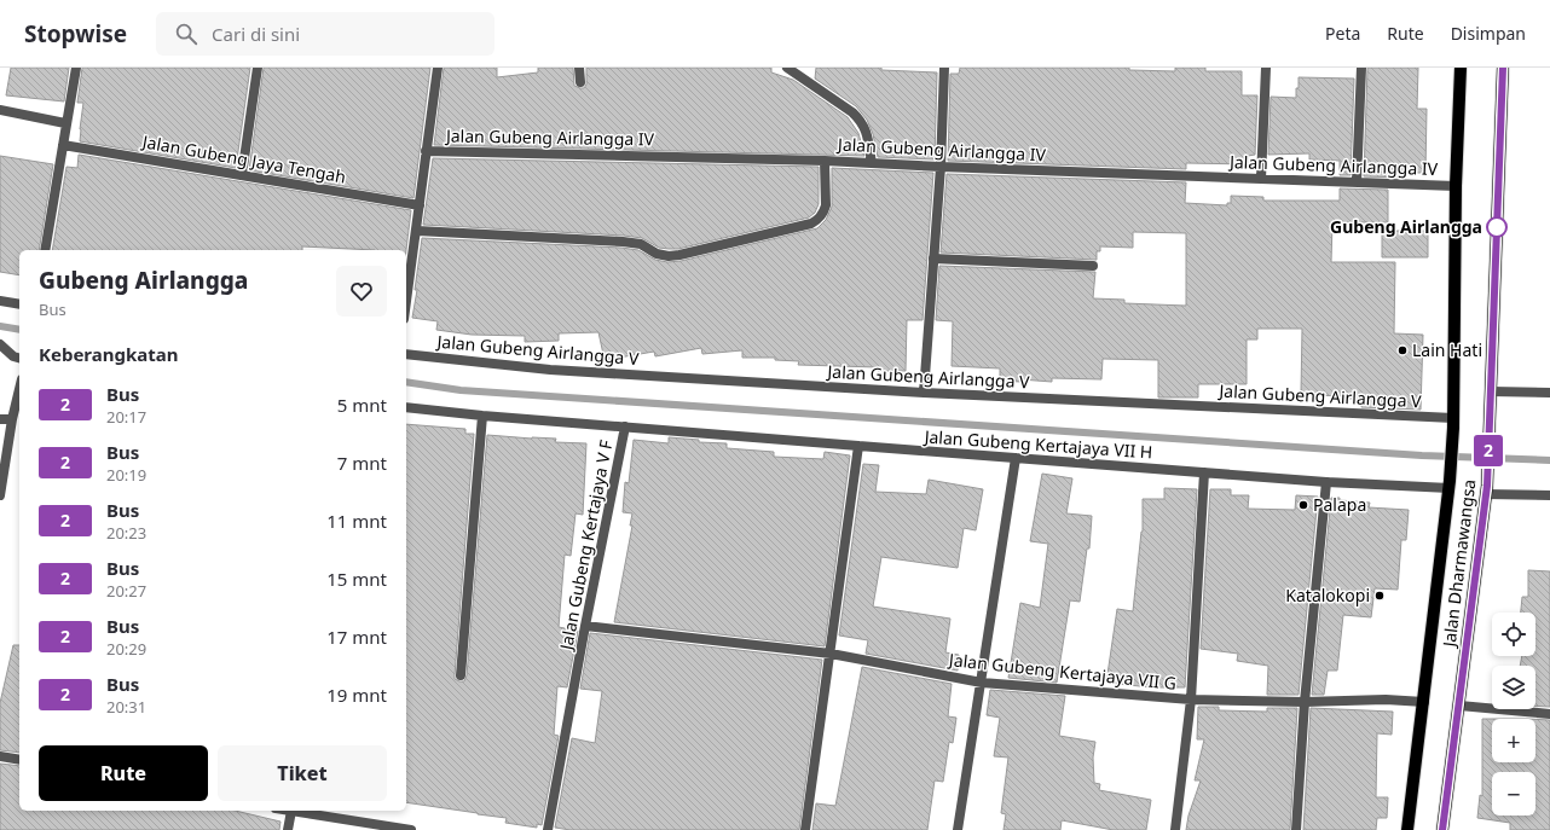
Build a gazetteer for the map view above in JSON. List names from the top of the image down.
{
  "streets": {
    "main road": ["Jalan Dharmawangsa"],
    "street": [
      "Jalan Gubeng Airlangga IV",
      "Jalan Gubeng Jaya Tengah",
      "Jalan Gubeng Airlangga V",
      "Jalan Gubeng Kertajaya VII H",
      "Jalan Gubeng Kertajaya V F",
      "Jalan Gubeng Kertajaya VII G"
    ]
  },
  "crossings": [
    ["Jalan Gubeng Airlangga IV", "Jalan Dharmawangsa"],
    ["Jalan Gubeng Airlangga V", "Jalan Dharmawangsa"],
    ["Jalan Gubeng Kertajaya VII H", "Jalan Gubeng Kertajaya V F"],
    ["Jalan Gubeng Kertajaya VII H", "Jalan Dharmawangsa"],
    ["Jalan Gubeng Kertajaya V F", "Jalan Gubeng Kertajaya VII G"],
    ["Jalan Dharmawangsa", "Jalan Gubeng Kertajaya VII G"]
  ],
  "places": [
    "Gubeng Airlangga",
    "Lain Hati",
    "Palapa",
    "Katalokopi"
  ],
  "lines": ["bus line 2"],
  "page": {
    "header": "Stopwise",
    "search": "Cari di sini",
    "nav": ["Peta", "Rute", "Disimpan"],
    "on_map": "2",
    "heading": [
      ["Gubeng Airlangga", "Bus"],
      "Keberangkatan"
    ],
    "list": [
      {
        "mark": "2",
        "name": "Bus",
        "note": "20:17",
        "value": "5 mnt"
      },
      {
        "mark": "2",
        "name": "Bus",
        "note": "20:19",
        "value": "7 mnt"
      },
      {
        "mark": "2",
        "name": "Bus",
        "note": "20:23",
        "value": "11 mnt"
      },
      {
        "mark": "2",
        "name": "Bus",
        "note": "20:27",
        "value": "15 mnt"
      },
      {
        "mark": "2",
        "name": "Bus",
        "note": "20:29",
        "value": "17 mnt"
      },
      {
        "mark": "2",
        "name": "Bus",
        "note": "20:31",
        "value": "19 mnt"
      }
    ],
    "map_buttons": ["+", "−"],
    "buttons": ["Rute", "Tiket"]
  }
}
